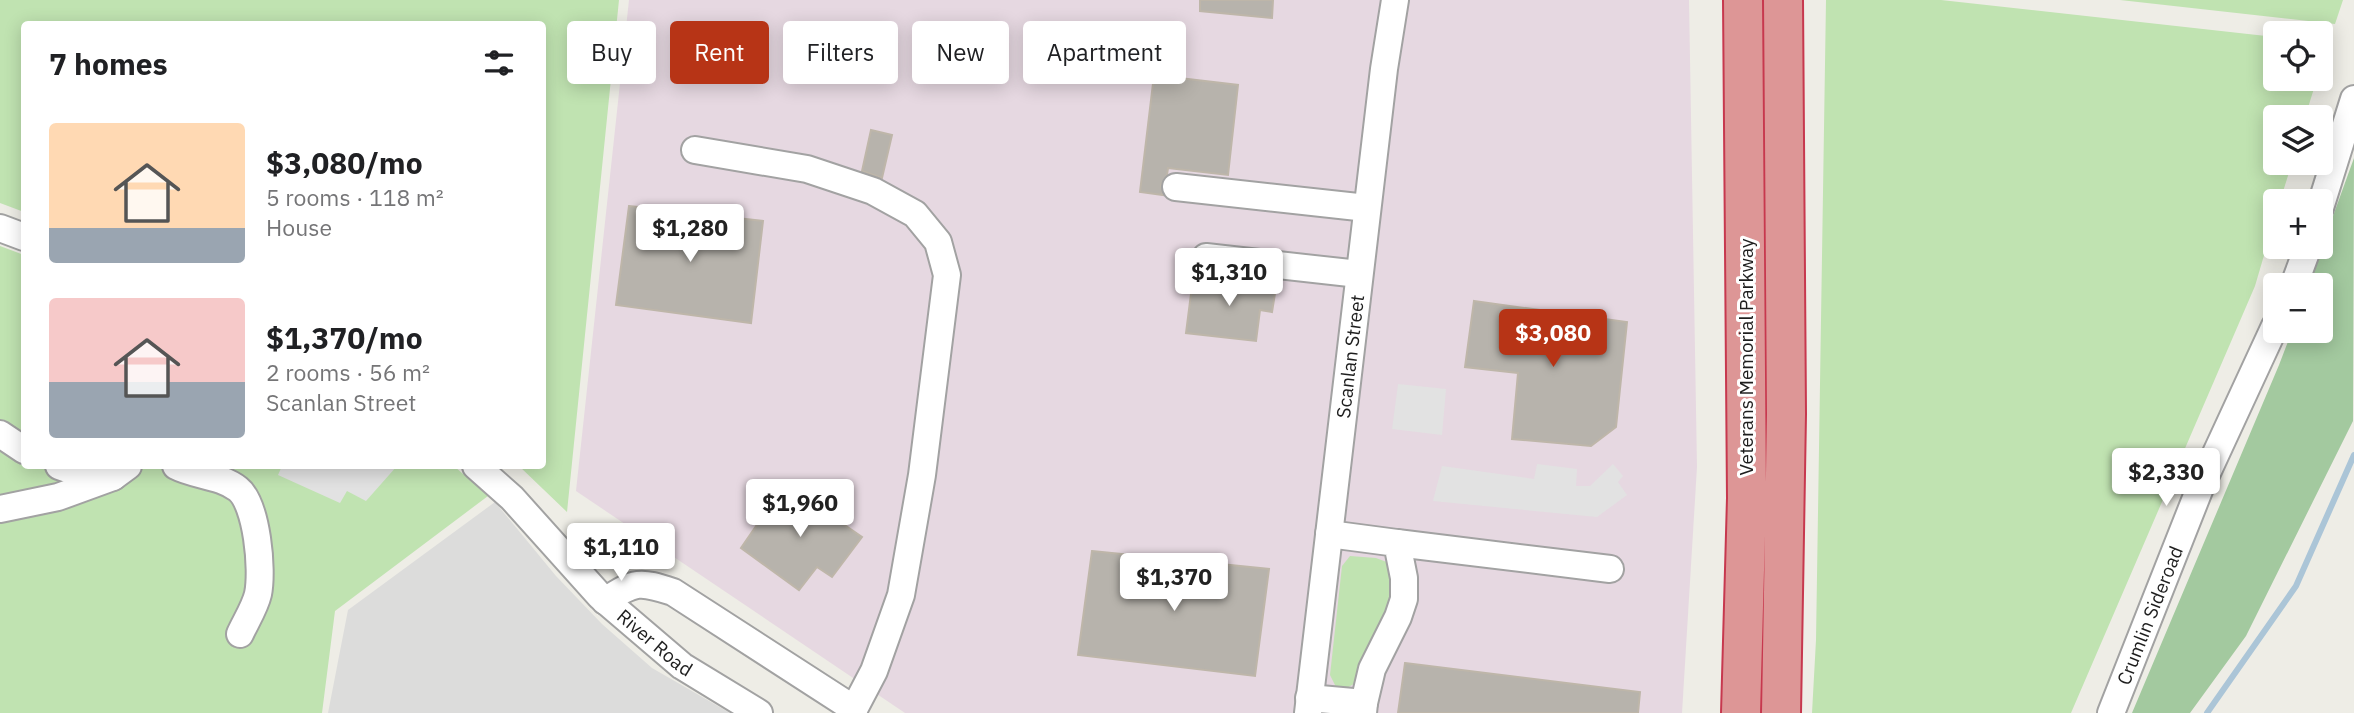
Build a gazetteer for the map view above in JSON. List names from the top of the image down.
{
  "streets": {
    "highway": ["Veterans Memorial Parkway"],
    "street": ["Scanlan Street", "Crumlin Sideroad", "River Road"]
  },
  "page": {
    "map_buttons": ["+", "−"],
    "chip": [
      "Buy",
      "Rent",
      "Filters",
      "New",
      "Apartment"
    ],
    "heading": "7 homes",
    "list": [
      {
        "name": "$3,080/mo",
        "note": "5 rooms · 118 m² · House"
      },
      {
        "name": "$1,370/mo",
        "note": "2 rooms · 56 m² · Scanlan Street"
      }
    ],
    "price": [
      "$1,280",
      "$1,310",
      "$3,080",
      "$2,330",
      "$1,960",
      "$1,110",
      "$1,370"
    ]
  }
}
